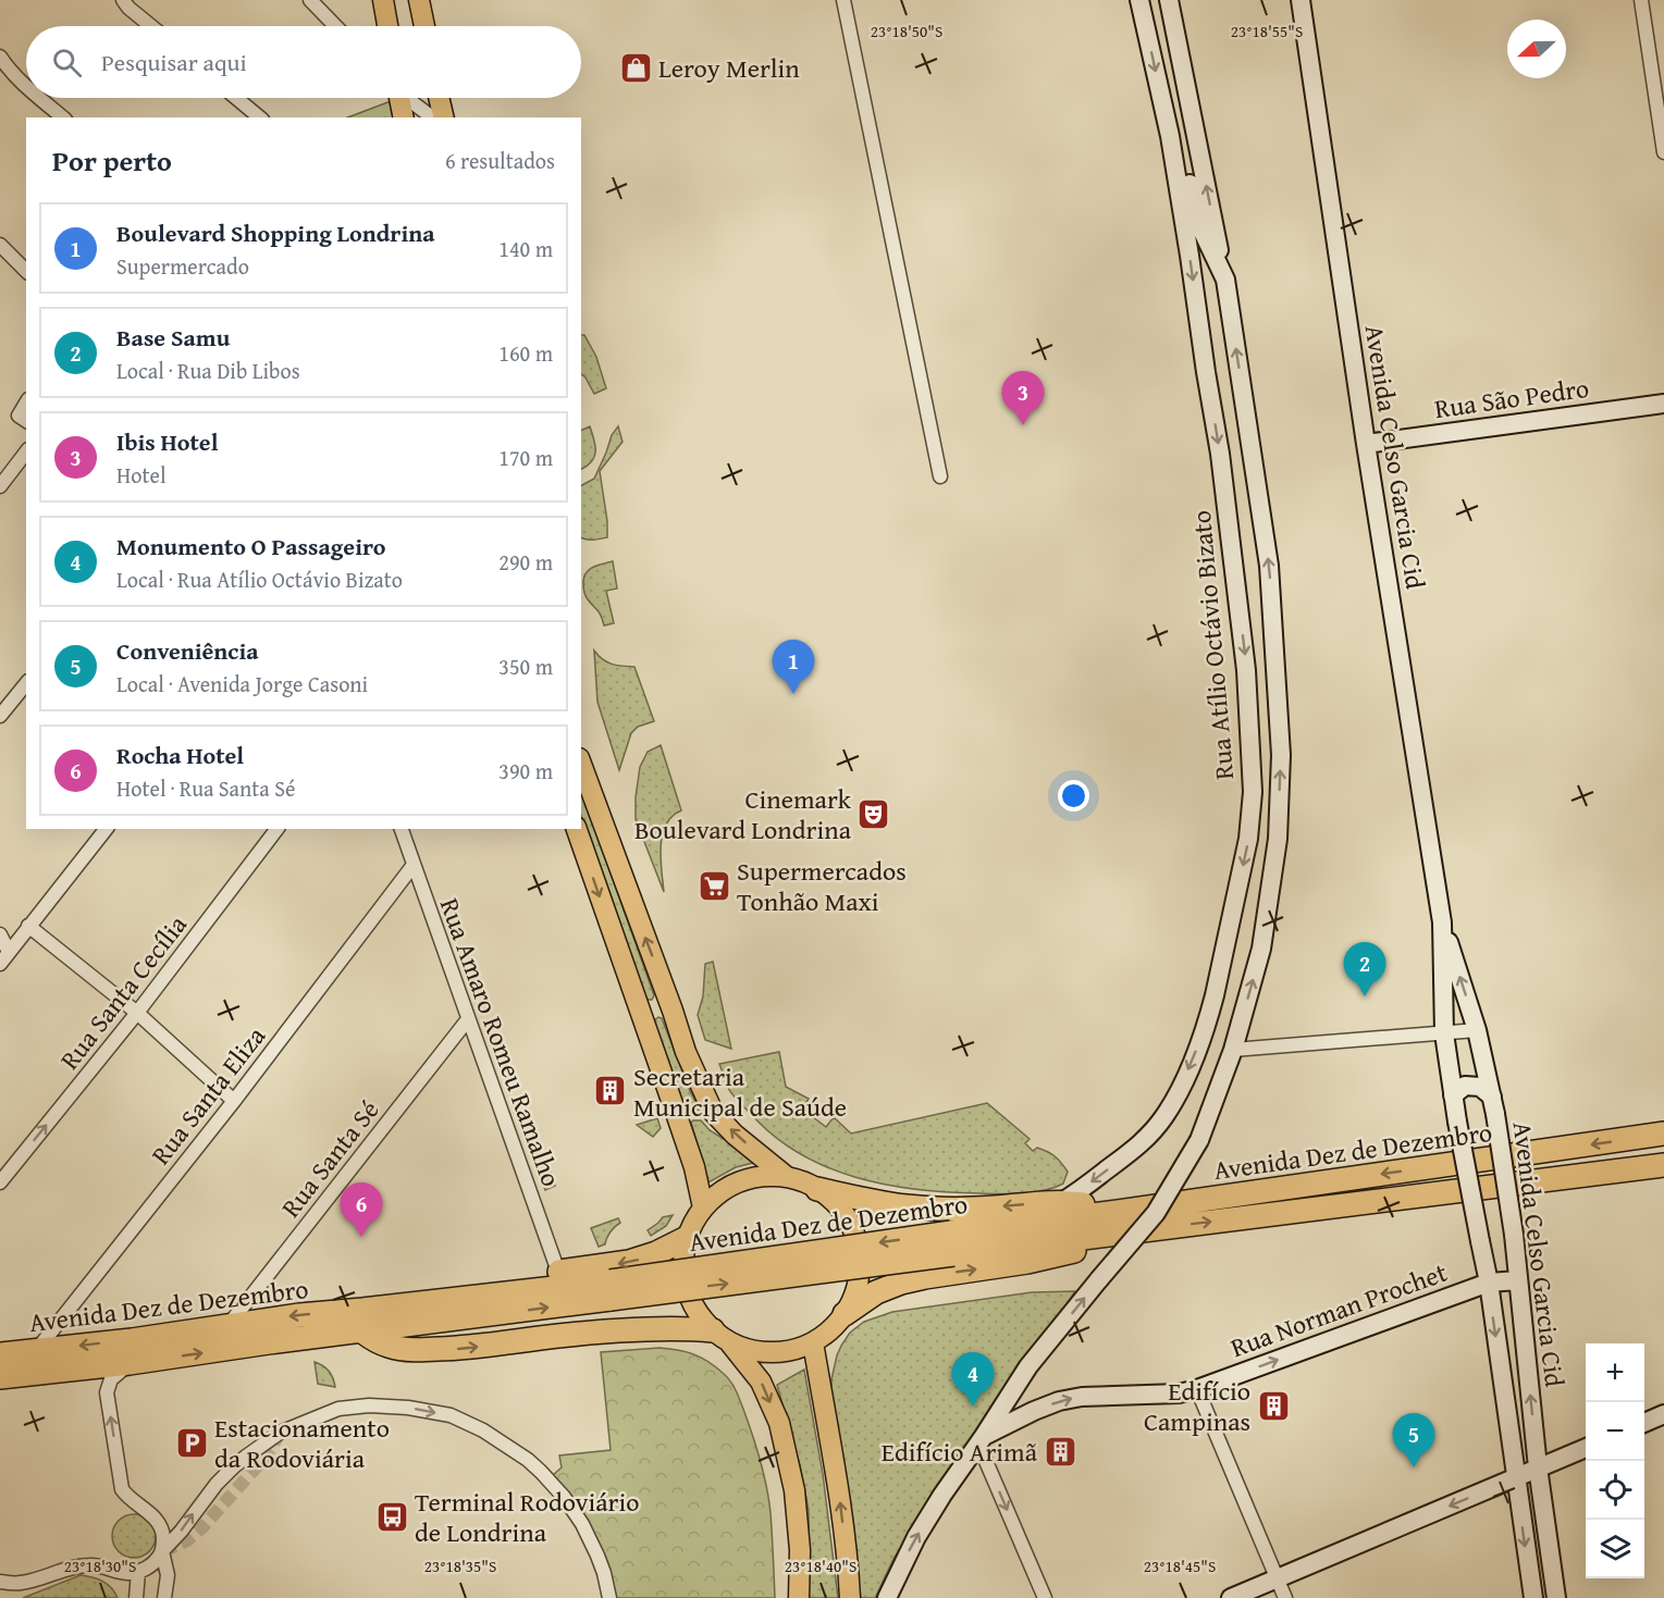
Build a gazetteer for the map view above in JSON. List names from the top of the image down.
{
  "streets": {
    "highway": ["Avenida Dez de Dezembro"],
    "street": [
      "Rua São Pedro",
      "Avenida Celso Garcia Cid",
      "Rua Atílio Octávio Bizato",
      "Rua Santa Cecília",
      "Rua Amaro Romeu Ramalho",
      "Rua Santa Eliza",
      "Rua Santa Sé",
      "Rua Norman Prochet"
    ]
  },
  "crossings": [
    ["Rua São Pedro", "Avenida Celso Garcia Cid"],
    ["Avenida Celso Garcia Cid", "Rua Norman Prochet"],
    ["Rua Amaro Romeu Ramalho", "Rua Santa Eliza"],
    ["Rua Amaro Romeu Ramalho", "Rua Santa Sé"],
    ["Rua Santa Eliza", "Avenida Dez de Dezembro"],
    ["Avenida Dez de Dezembro", "Rua Santa Sé"]
  ],
  "one_way": ["Rua Santa Cecília", "Rua Norman Prochet"],
  "places": {
    "shop": ["Leroy Merlin"],
    "theatre": ["Cinemark Boulevard Londrina"],
    "supermarket": ["Supermercados Tonhão Maxi"],
    "building": ["Secretaria Municipal de Saúde", "Edifício Campinas", "Edifício Arimã"],
    "parking": ["Estacionamento da Rodoviária"],
    "bus stop": ["Terminal Rodoviário de Londrina"]
  },
  "north": "left",
  "page": {
    "search": "Pesquisar aqui",
    "heading": ["Por perto", "6 resultados"],
    "list": [
      {
        "mark": "1",
        "name": "Boulevard Shopping Londrina",
        "note": "Supermercado",
        "value": "140 m"
      },
      {
        "mark": "2",
        "name": "Base Samu",
        "note": "Local · Rua Dib Libos",
        "value": "160 m"
      },
      {
        "mark": "3",
        "name": "Ibis Hotel",
        "note": "Hotel",
        "value": "170 m"
      },
      {
        "mark": "4",
        "name": "Monumento O Passageiro",
        "note": "Local · Rua Atílio Octávio Bizato",
        "value": "290 m"
      },
      {
        "mark": "5",
        "name": "Conveniência",
        "note": "Local · Avenida Jorge Casoni",
        "value": "350 m"
      },
      {
        "mark": "6",
        "name": "Rocha Hotel",
        "note": "Hotel · Rua Santa Sé",
        "value": "390 m"
      }
    ],
    "pins": [
      "3",
      "1",
      "2",
      "6",
      "4",
      "5"
    ],
    "map_buttons": ["+", "−"]
  },
  "coordinates": [
    "23°18'50\"S",
    "23°18'55\"S",
    "23°18'30\"S",
    "23°18'35\"S",
    "23°18'40\"S",
    "23°18'45\"S"
  ]
}
